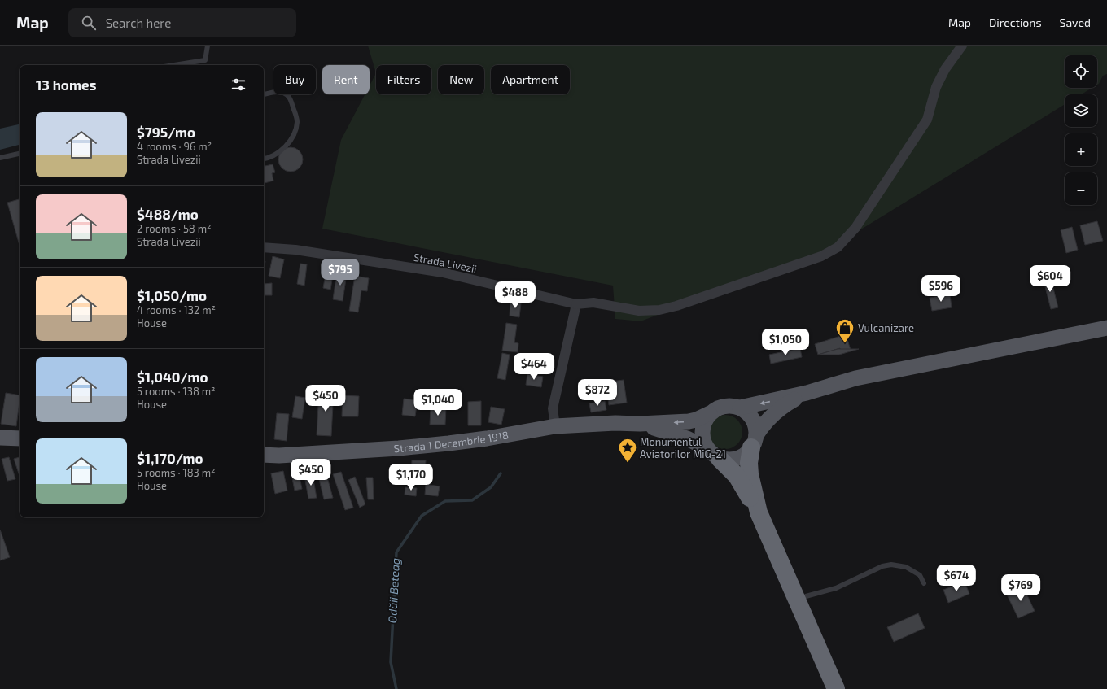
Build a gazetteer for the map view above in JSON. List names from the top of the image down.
{
  "streets": {
    "main road": ["Strada 1 Decembrie 1918"],
    "street": ["Strada Livezii"]
  },
  "water": ["Odăii Beteag"],
  "places": {
    "shop": ["Vulcanizare"],
    "place": ["Monumentul Aviatorilor MiG-21"]
  },
  "page": {
    "header": "Map",
    "search": "Search here",
    "nav": ["Map", "Directions", "Saved"],
    "map_buttons": ["+", "−"],
    "chip": [
      "Buy",
      "Rent",
      "Filters",
      "New",
      "Apartment"
    ],
    "heading": "13 homes",
    "list": [
      {
        "name": "$795/mo",
        "note": "4 rooms · 96 m² · Strada Livezii"
      },
      {
        "name": "$488/mo",
        "note": "2 rooms · 58 m² · Strada Livezii"
      },
      {
        "name": "$1,050/mo",
        "note": "4 rooms · 132 m² · House"
      },
      {
        "name": "$1,040/mo",
        "note": "5 rooms · 138 m² · House"
      },
      {
        "name": "$1,170/mo",
        "note": "5 rooms · 183 m² · House"
      }
    ],
    "price": [
      "$795",
      "$604",
      "$596",
      "$488",
      "$1,050",
      "$464",
      "$872",
      "$450",
      "$1,040",
      "$450",
      "$1,170",
      "$674",
      "$769"
    ]
  }
}
